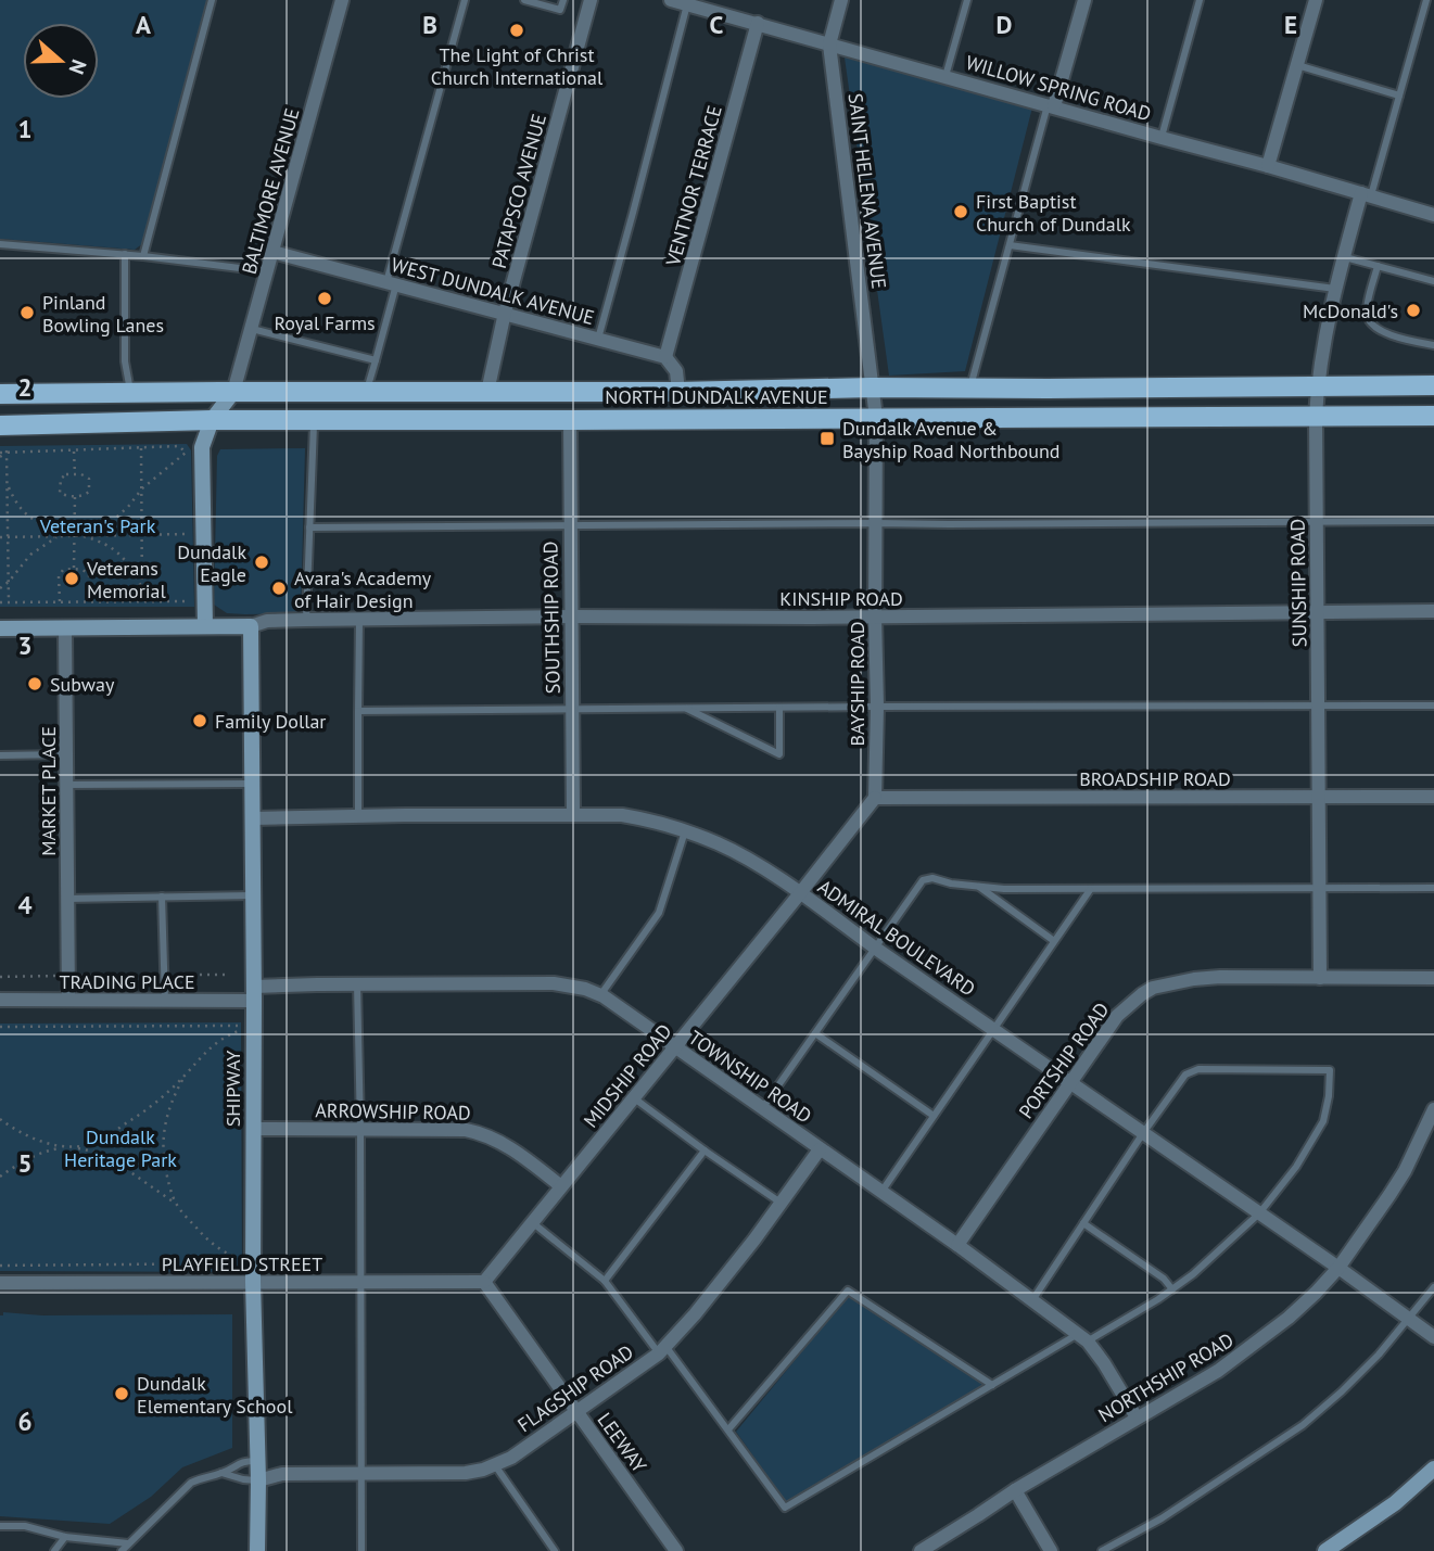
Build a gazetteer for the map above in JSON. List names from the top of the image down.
{
  "streets": {
    "main road": ["NORTH DUNDALK AVENUE"],
    "street": [
      "WILLOW SPRING ROAD",
      "VENTNOR TERRACE",
      "BALTIMORE AVENUE",
      "PATAPSCO AVENUE",
      "SAINT HELENA AVENUE",
      "WEST DUNDALK AVENUE",
      "SUNSHIP ROAD",
      "KINSHIP ROAD",
      "SOUTHSHIP ROAD",
      "BAYSHIP ROAD",
      "BROADSHIP ROAD",
      "MARKET PLACE",
      "ADMIRAL BOULEVARD",
      "TRADING PLACE",
      "PORTSHIP ROAD",
      "MIDSHIP ROAD",
      "TOWNSHIP ROAD",
      "SHIPWAY",
      "ARROWSHIP ROAD",
      "PLAYFIELD STREET",
      "NORTHSHIP ROAD",
      "FLAGSHIP ROAD",
      "LEEWAY"
    ]
  },
  "crossings": [
    ["WILLOW SPRING ROAD", "VENTNOR TERRACE"],
    ["WILLOW SPRING ROAD", "SAINT HELENA AVENUE"],
    ["WILLOW SPRING ROAD", "SUNSHIP ROAD"],
    ["VENTNOR TERRACE", "WEST DUNDALK AVENUE"],
    ["BALTIMORE AVENUE", "WEST DUNDALK AVENUE"],
    ["BALTIMORE AVENUE", "NORTH DUNDALK AVENUE"],
    ["PATAPSCO AVENUE", "WEST DUNDALK AVENUE"],
    ["PATAPSCO AVENUE", "NORTH DUNDALK AVENUE"],
    ["SAINT HELENA AVENUE", "NORTH DUNDALK AVENUE"],
    ["SAINT HELENA AVENUE", "BAYSHIP ROAD"],
    ["NORTH DUNDALK AVENUE", "SUNSHIP ROAD"],
    ["NORTH DUNDALK AVENUE", "SOUTHSHIP ROAD"],
    ["NORTH DUNDALK AVENUE", "BAYSHIP ROAD"],
    ["SUNSHIP ROAD", "KINSHIP ROAD"],
    ["SUNSHIP ROAD", "BROADSHIP ROAD"],
    ["SUNSHIP ROAD", "PORTSHIP ROAD"],
    ["KINSHIP ROAD", "SOUTHSHIP ROAD"],
    ["KINSHIP ROAD", "BAYSHIP ROAD"],
    ["KINSHIP ROAD", "SHIPWAY"],
    ["SOUTHSHIP ROAD", "ADMIRAL BOULEVARD"],
    ["BAYSHIP ROAD", "BROADSHIP ROAD"],
    ["BAYSHIP ROAD", "MIDSHIP ROAD"],
    ["BROADSHIP ROAD", "MIDSHIP ROAD"],
    ["MARKET PLACE", "TRADING PLACE"],
    ["ADMIRAL BOULEVARD", "PORTSHIP ROAD"],
    ["ADMIRAL BOULEVARD", "MIDSHIP ROAD"],
    ["ADMIRAL BOULEVARD", "SHIPWAY"],
    ["ADMIRAL BOULEVARD", "NORTHSHIP ROAD"],
    ["TRADING PLACE", "TOWNSHIP ROAD"],
    ["TRADING PLACE", "SHIPWAY"],
    ["PORTSHIP ROAD", "TOWNSHIP ROAD"],
    ["MIDSHIP ROAD", "TOWNSHIP ROAD"],
    ["MIDSHIP ROAD", "ARROWSHIP ROAD"],
    ["MIDSHIP ROAD", "PLAYFIELD STREET"],
    ["MIDSHIP ROAD", "LEEWAY"],
    ["TOWNSHIP ROAD", "SHIPWAY"],
    ["TOWNSHIP ROAD", "NORTHSHIP ROAD"],
    ["TOWNSHIP ROAD", "FLAGSHIP ROAD"],
    ["SHIPWAY", "ARROWSHIP ROAD"],
    ["SHIPWAY", "PLAYFIELD STREET"],
    ["SHIPWAY", "FLAGSHIP ROAD"],
    ["PLAYFIELD STREET", "LEEWAY"],
    ["FLAGSHIP ROAD", "LEEWAY"]
  ],
  "parks": ["Veteran's Park", "Dundalk Heritage Park"],
  "places": {
    "other": [
      "The Light of Christ Church International",
      "First Baptist Church of Dundalk",
      "Royal Farms",
      "McDonald's",
      "Pinland Bowling Lanes",
      "Dundalk Eagle",
      "Veterans Memorial",
      "Avara's Academy of Hair Design",
      "Subway",
      "Family Dollar",
      "Dundalk Elementary School"
    ],
    "transit": ["Dundalk Avenue & Bayship Road Northbound"]
  },
  "north": "right",
  "grid": {
    "columns": [
      "A",
      "B",
      "C",
      "D",
      "E"
    ],
    "rows": [
      "1",
      "2",
      "3",
      "4",
      "5",
      "6"
    ]
  }
}
